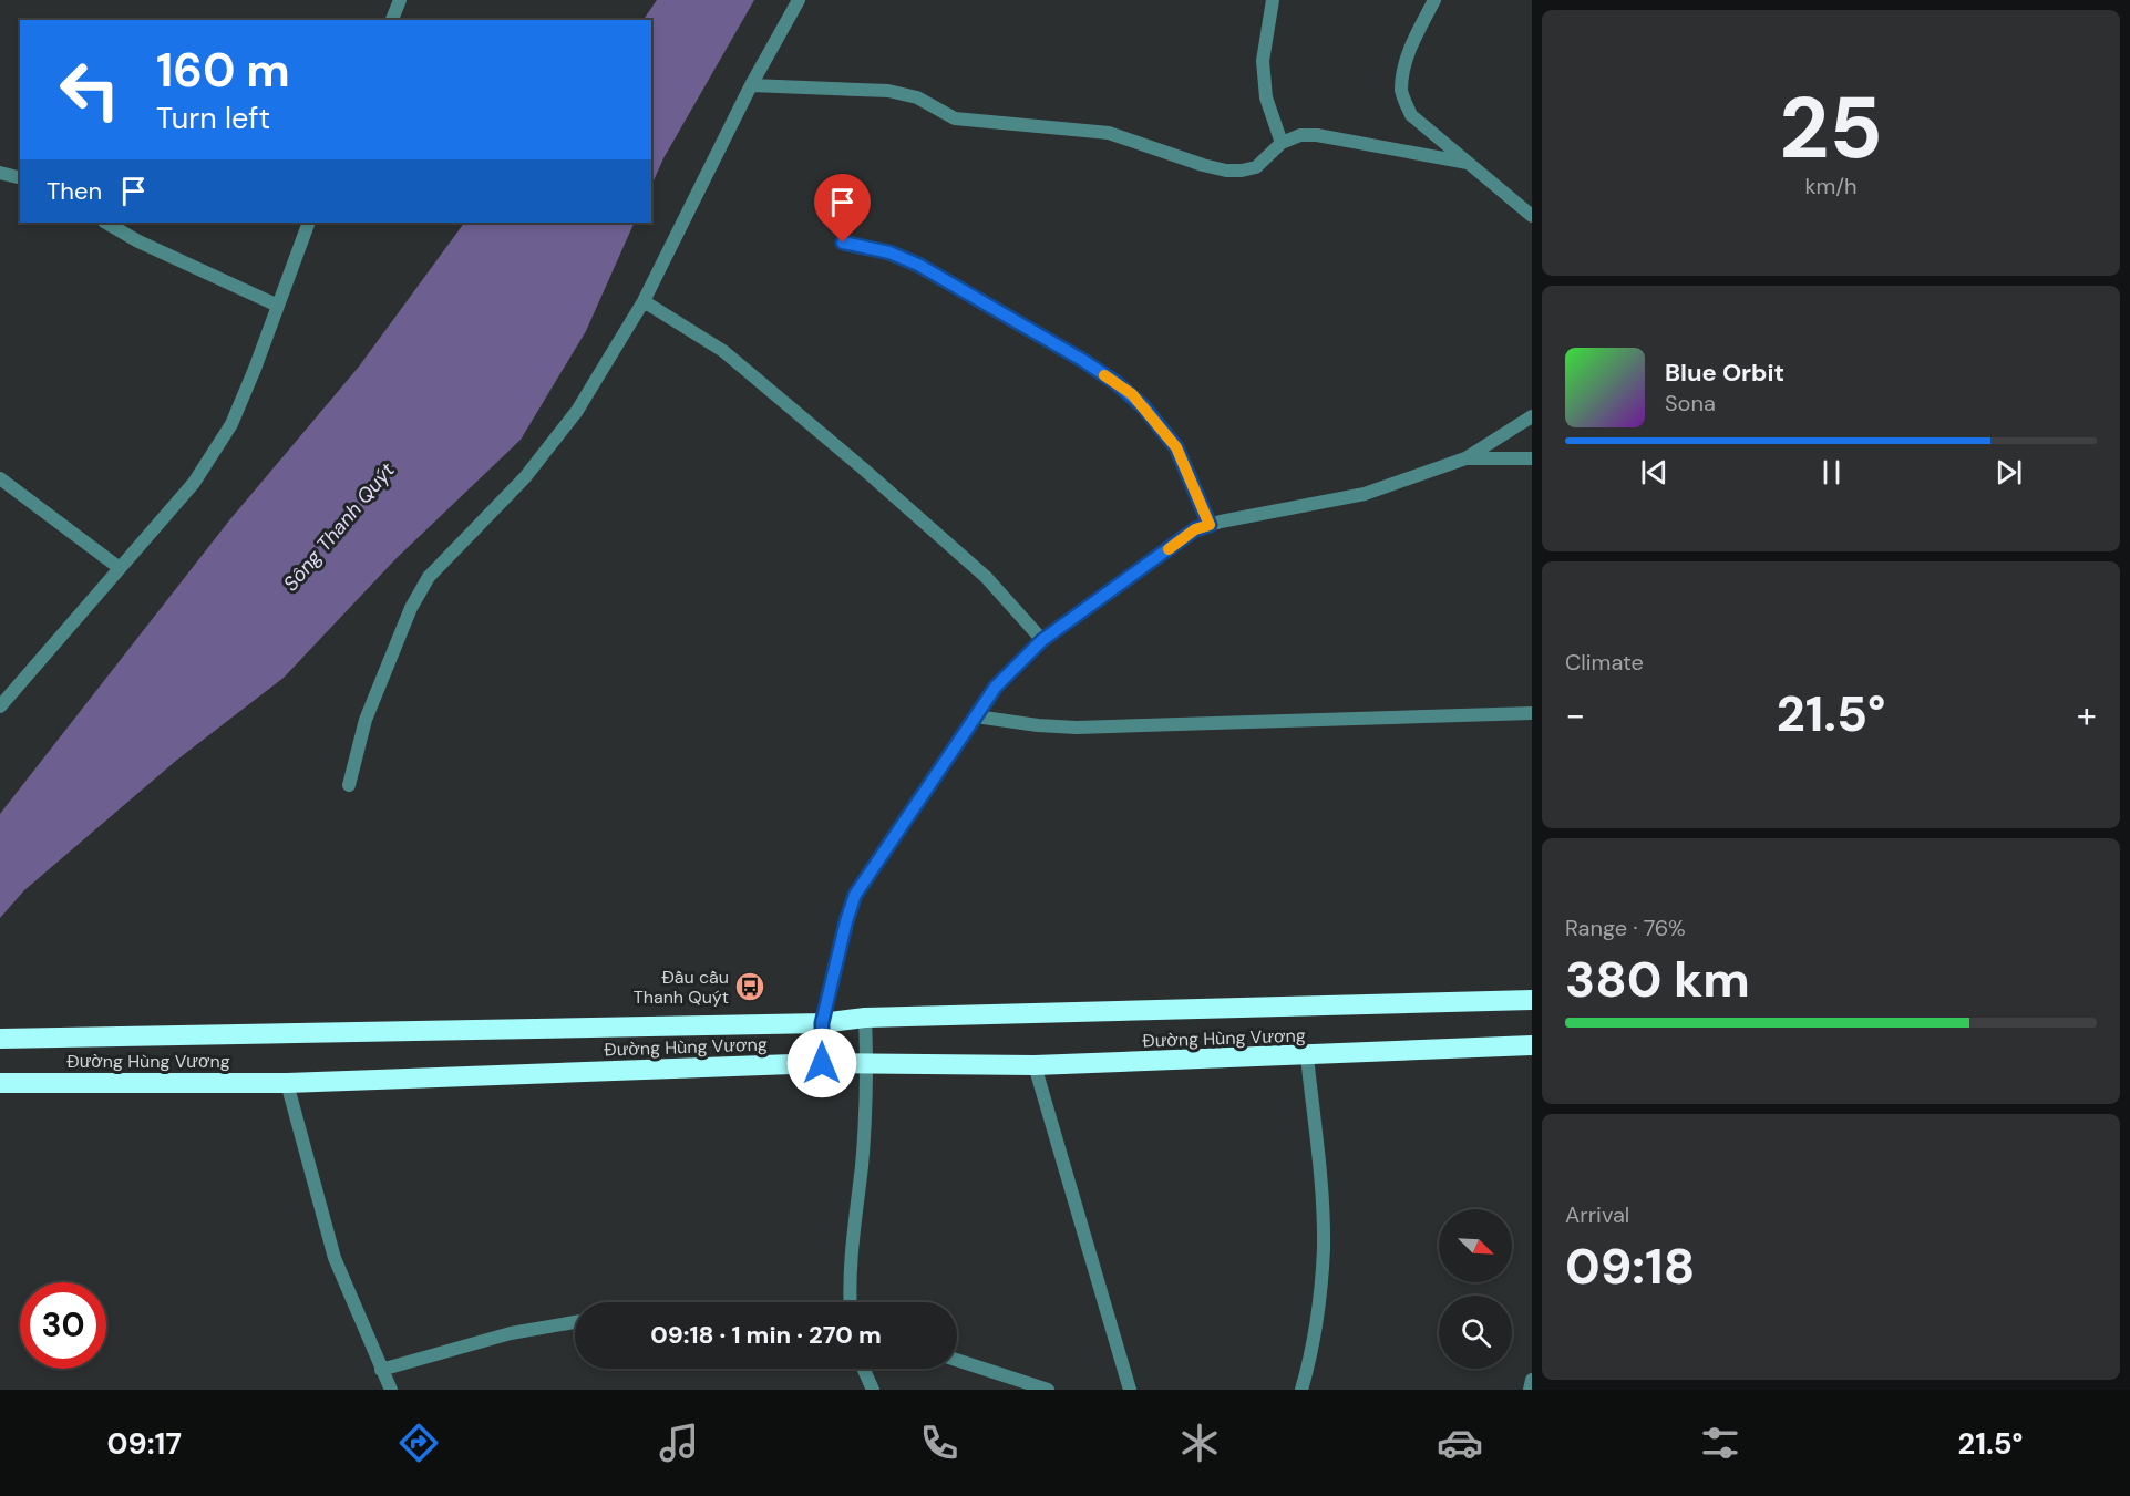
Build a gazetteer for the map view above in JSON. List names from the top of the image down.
{
  "streets": {
    "highway": ["Đường Hùng Vương"]
  },
  "water": ["Sông Thanh Quýt"],
  "places": {
    "bus stop": ["Đầu cầu Thanh Quýt"]
  },
  "north": "bottom right",
  "page": {
    "tile": [
      ["25", "km/h"],
      "Climate",
      ["Range · 76%", "380 km"],
      ["Arrival", "09:18"]
    ],
    "turn": ["160 m", "Turn left"],
    "then": "Then",
    "song": ["Blue Orbit", "Sona"],
    "heat": ["−", "21.5°", "+"],
    "limit": "30",
    "trip": "09:18 · 1 min · 270 m",
    "tabs": ["09:17", "21.5°"]
  }
}
